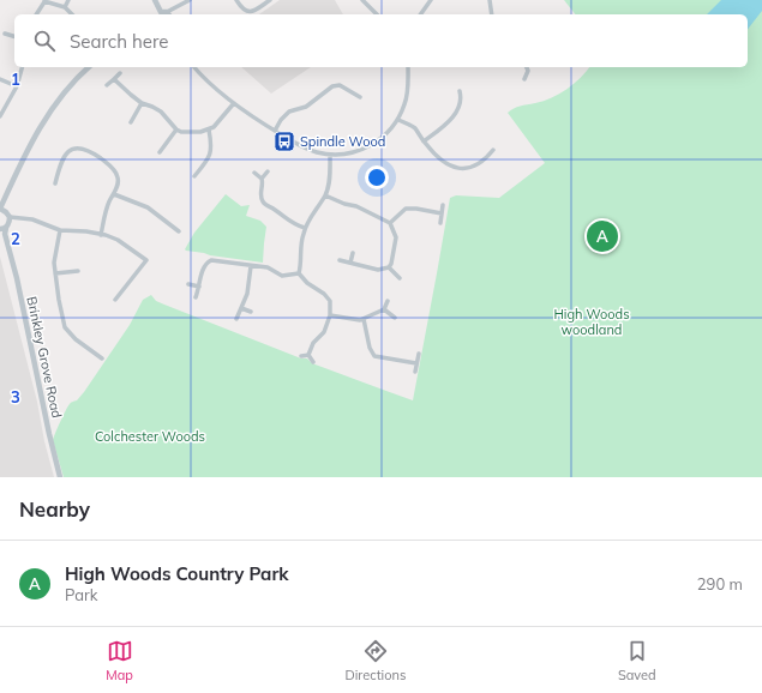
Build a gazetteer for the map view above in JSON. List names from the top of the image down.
{
  "streets": {
    "street": ["Brinkley Grove Road"]
  },
  "parks": ["High Woods woodland", "Colchester Woods"],
  "places": {
    "bus stop": ["Spindle Wood"]
  },
  "page": {
    "search": "Search here",
    "pins": "A",
    "heading": "Nearby",
    "list": [
      {
        "mark": "A",
        "name": "High Woods Country Park",
        "note": "Park",
        "value": "290 m"
      }
    ],
    "nav": ["Map", "Directions", "Saved"]
  },
  "grid": {
    "rows": ["1", "2", "3"]
  }
}
